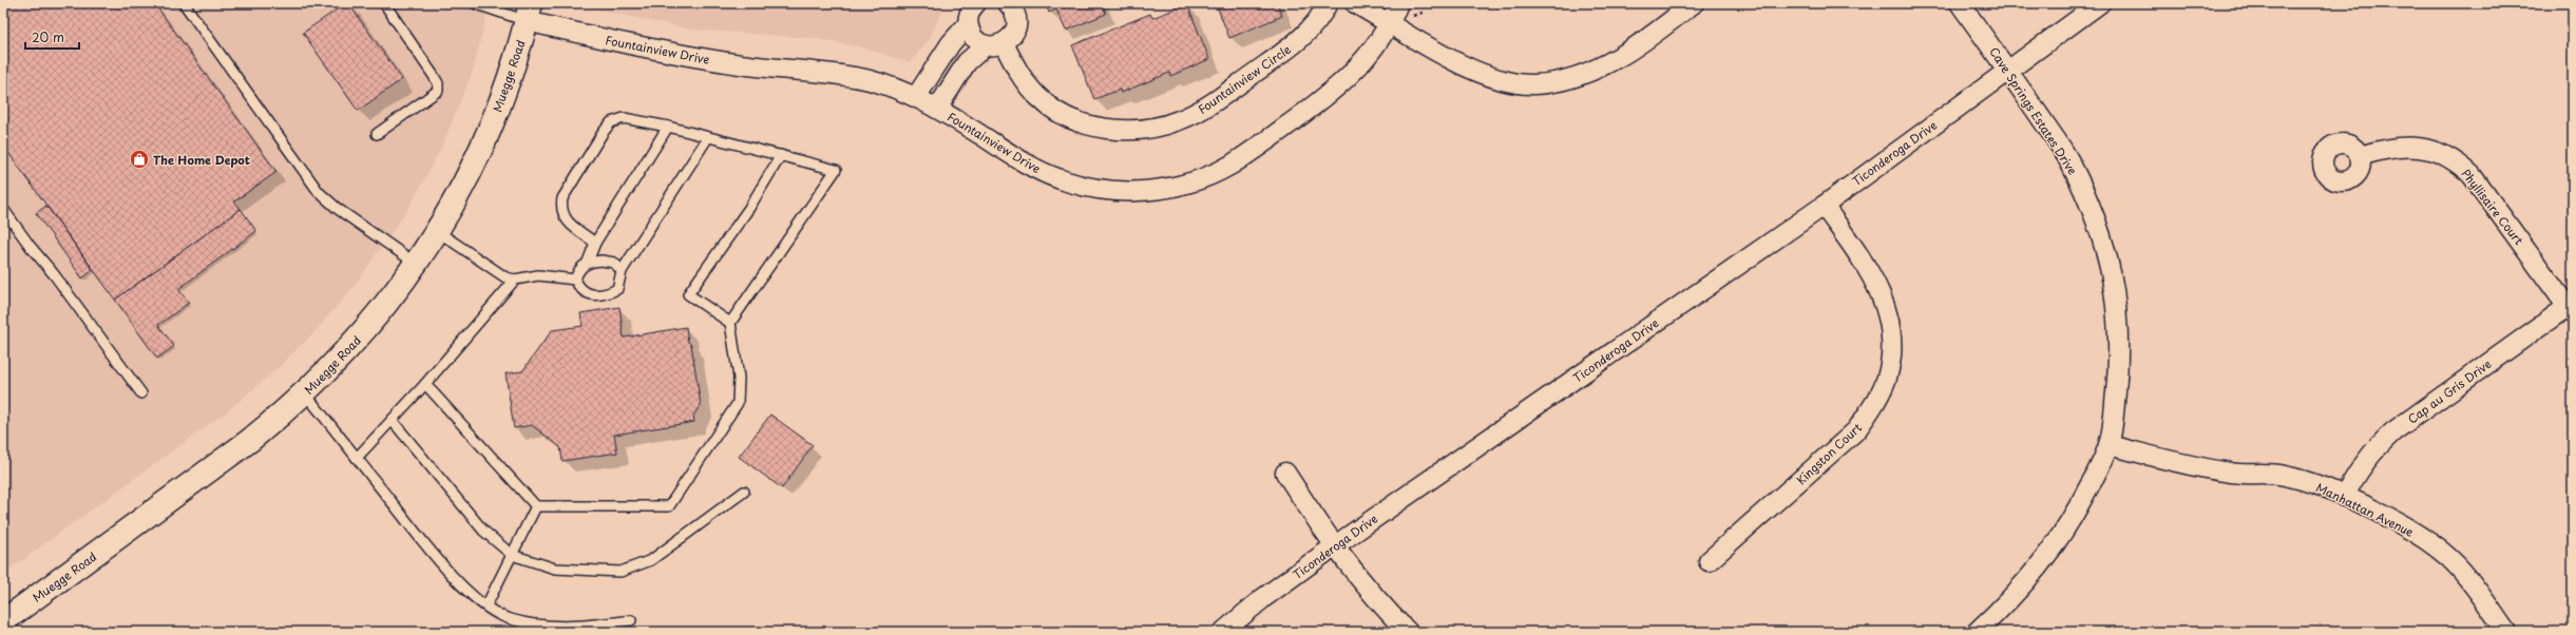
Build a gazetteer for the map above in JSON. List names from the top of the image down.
{
  "streets": {
    "main road": ["Muegge Road"],
    "street": [
      "Fountainview Drive",
      "Fountainview Circle",
      "Cave Springs Estates Drive",
      "Ticonderoga Drive",
      "Phyllisaire Court",
      "Cap au Gris Drive",
      "Kingston Court",
      "Manhattan Avenue"
    ]
  },
  "crossings": [
    ["Fountainview Drive", "Muegge Road"],
    ["Cave Springs Estates Drive", "Ticonderoga Drive"],
    ["Cave Springs Estates Drive", "Manhattan Avenue"],
    ["Ticonderoga Drive", "Kingston Court"],
    ["Phyllisaire Court", "Cap au Gris Drive"],
    ["Cap au Gris Drive", "Manhattan Avenue"]
  ],
  "places": {
    "shop": ["The Home Depot"]
  },
  "scale_bar": "20 m"
}
